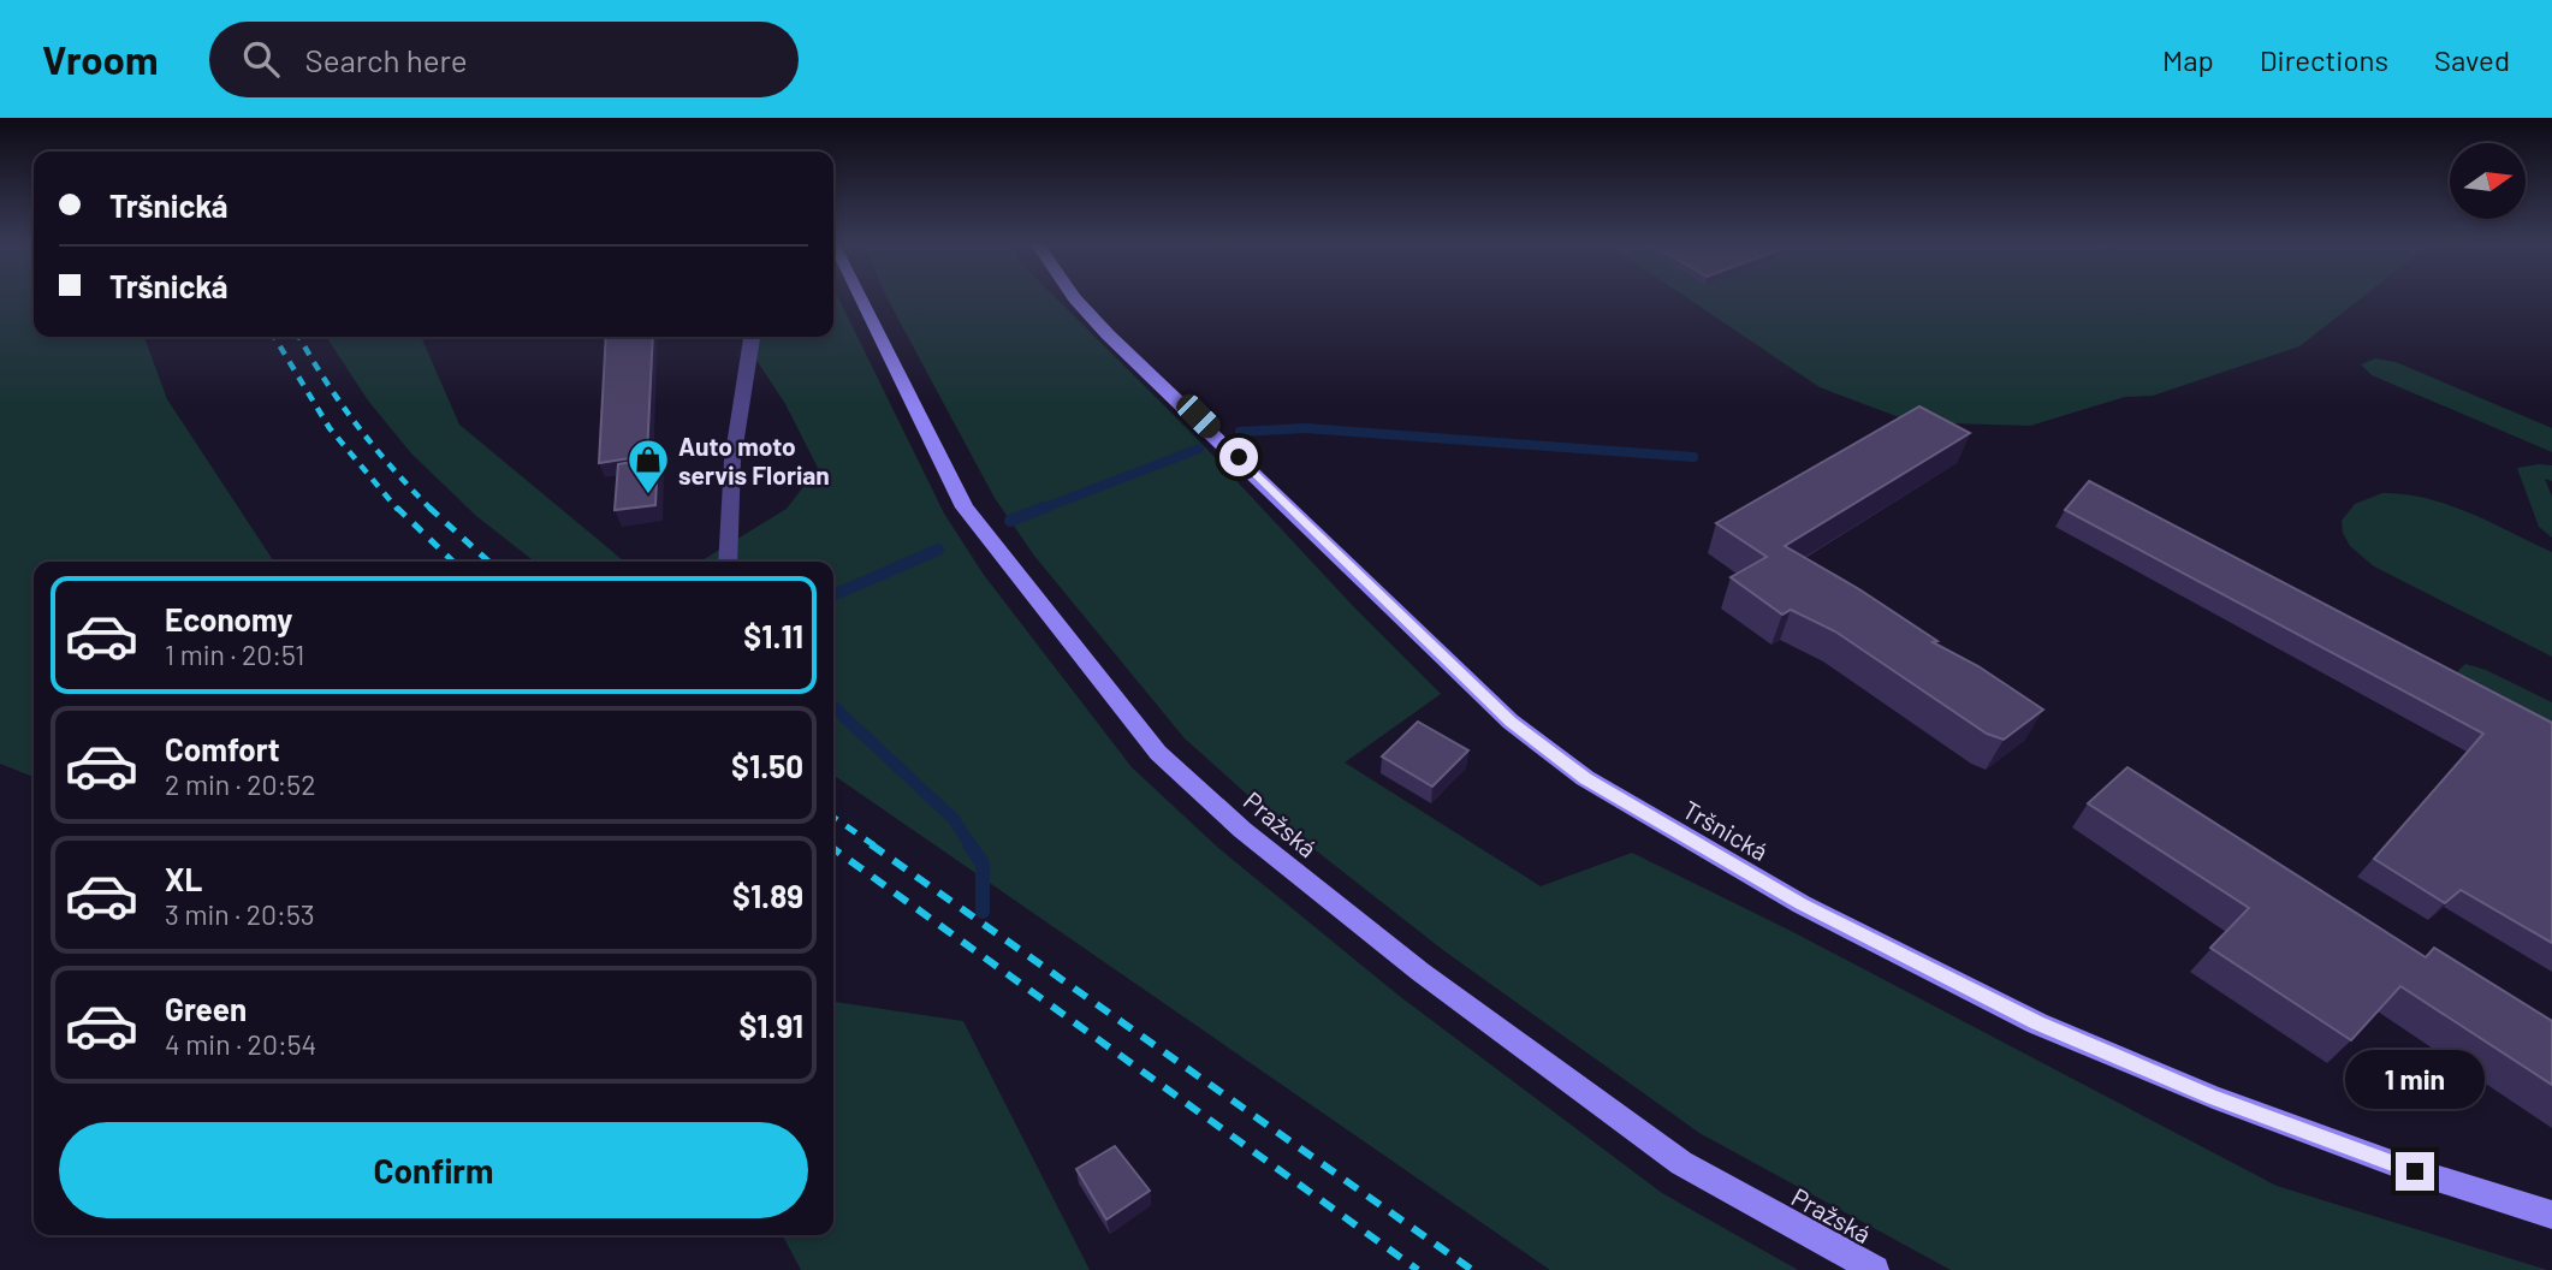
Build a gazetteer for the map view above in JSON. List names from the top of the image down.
{
  "streets": {
    "street": ["Pražská", "Tršnická"]
  },
  "places": {
    "shop": ["Auto moto servis Florian"]
  },
  "north": "right",
  "page": {
    "header": "Vroom",
    "search": "Search here",
    "nav": ["Map", "Directions", "Saved"],
    "banner": ["Tršnická", "Tršnická"],
    "list": [
      {
        "name": "Economy",
        "note": "1 min · 20:51",
        "value": "$1.11"
      },
      {
        "name": "Comfort",
        "note": "2 min · 20:52",
        "value": "$1.50"
      },
      {
        "name": "XL",
        "note": "3 min · 20:53",
        "value": "$1.89"
      },
      {
        "name": "Green",
        "note": "4 min · 20:54",
        "value": "$1.91"
      }
    ],
    "bubble": "1 min",
    "buttons": "Confirm"
  }
}
